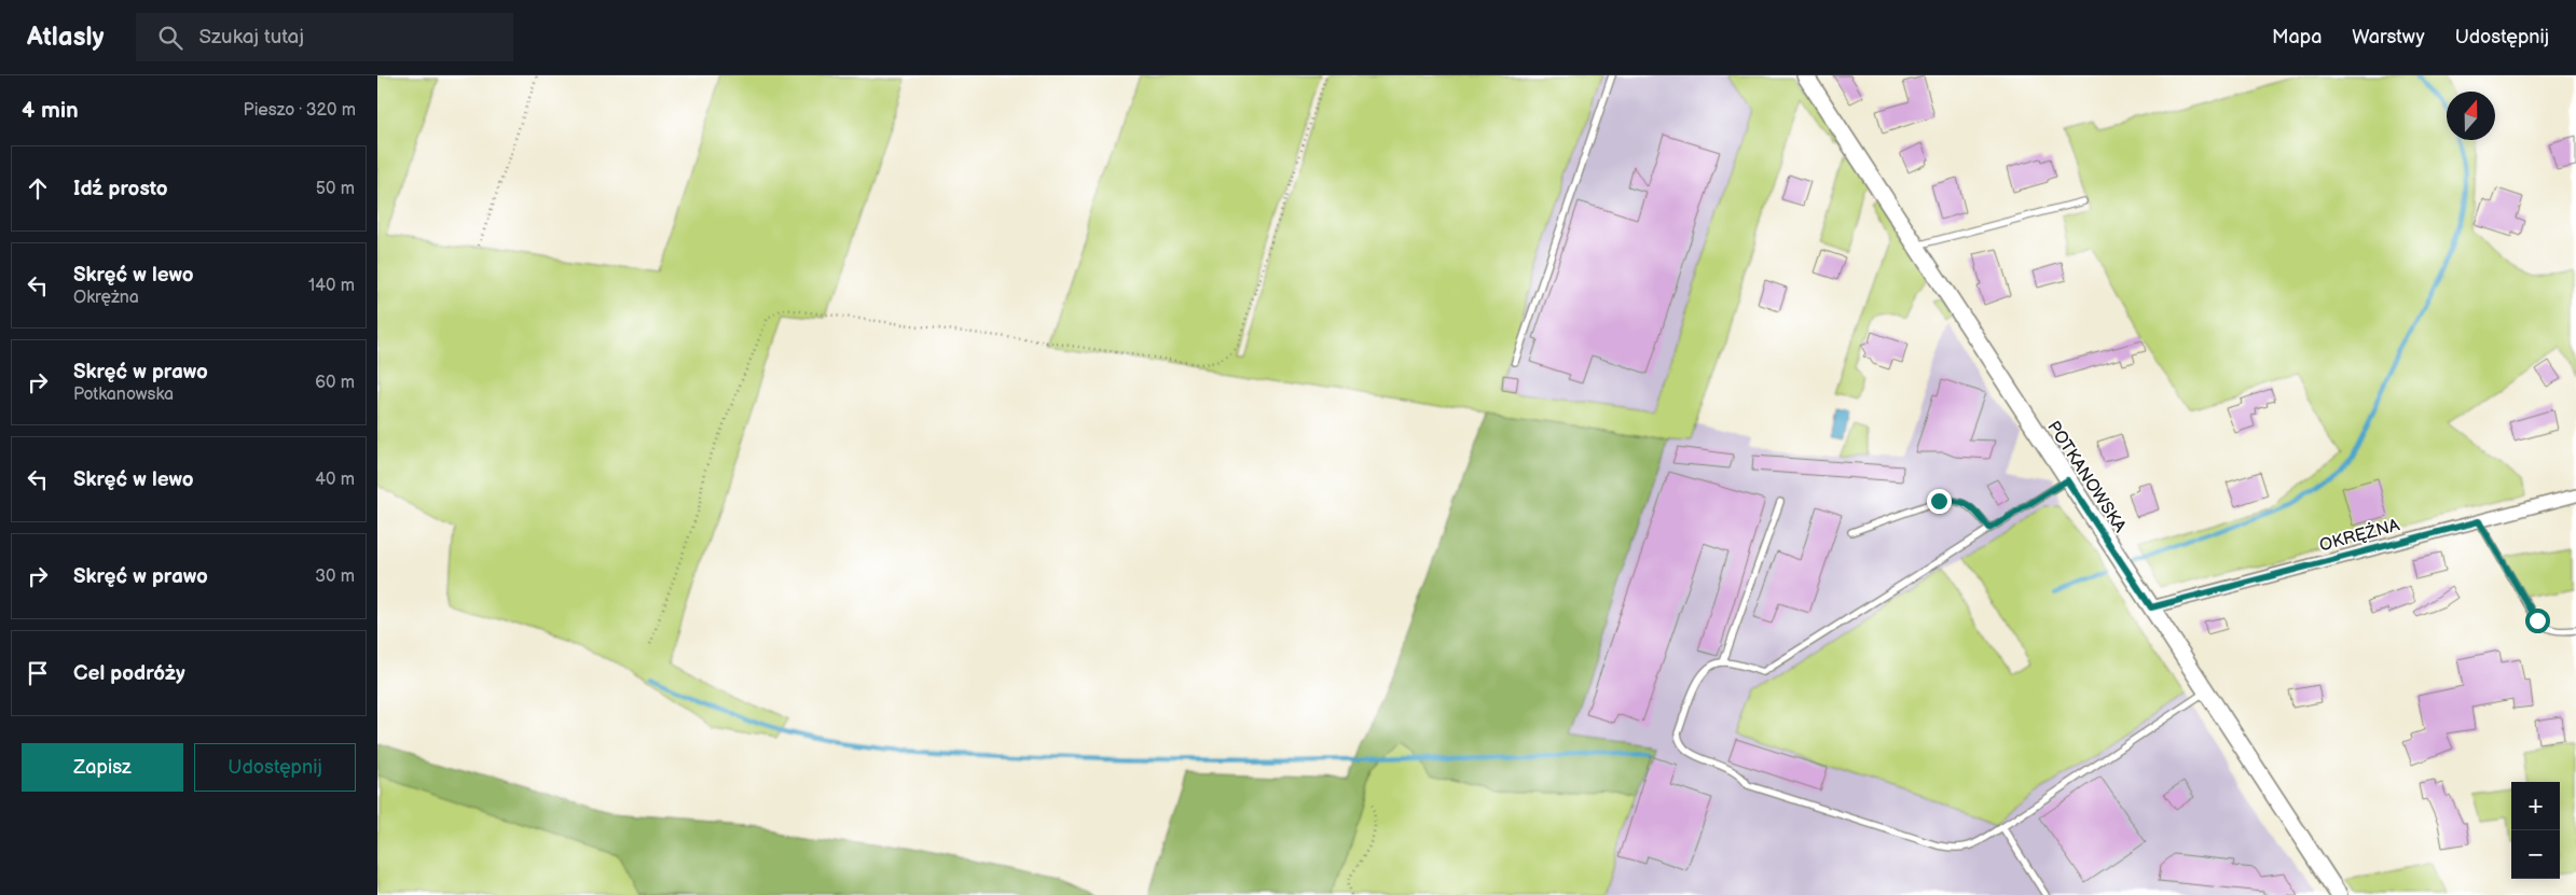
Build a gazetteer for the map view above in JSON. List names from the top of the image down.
{
  "streets": {
    "street": ["POTKANOWSKA", "OKRĘŻNA"]
  },
  "crossings": [
    ["POTKANOWSKA", "OKRĘŻNA"]
  ],
  "north": "top",
  "page": {
    "header": "Atlasly",
    "search": "Szukaj tutaj",
    "nav": ["Mapa", "Warstwy", "Udostępnij"],
    "heading": ["4 min", "Pieszo · 320 m"],
    "list": [
      ["Idź prosto", "50 m"],
      ["Skręć w lewo", "Okrężna", "140 m"],
      ["Skręć w prawo", "Potkanowska", "60 m"],
      ["Skręć w lewo", "40 m"],
      ["Skręć w prawo", "30 m"],
      "Cel podróży"
    ],
    "buttons": ["Zapisz", "Udostępnij"],
    "map_buttons": ["+", "−"]
  }
}
